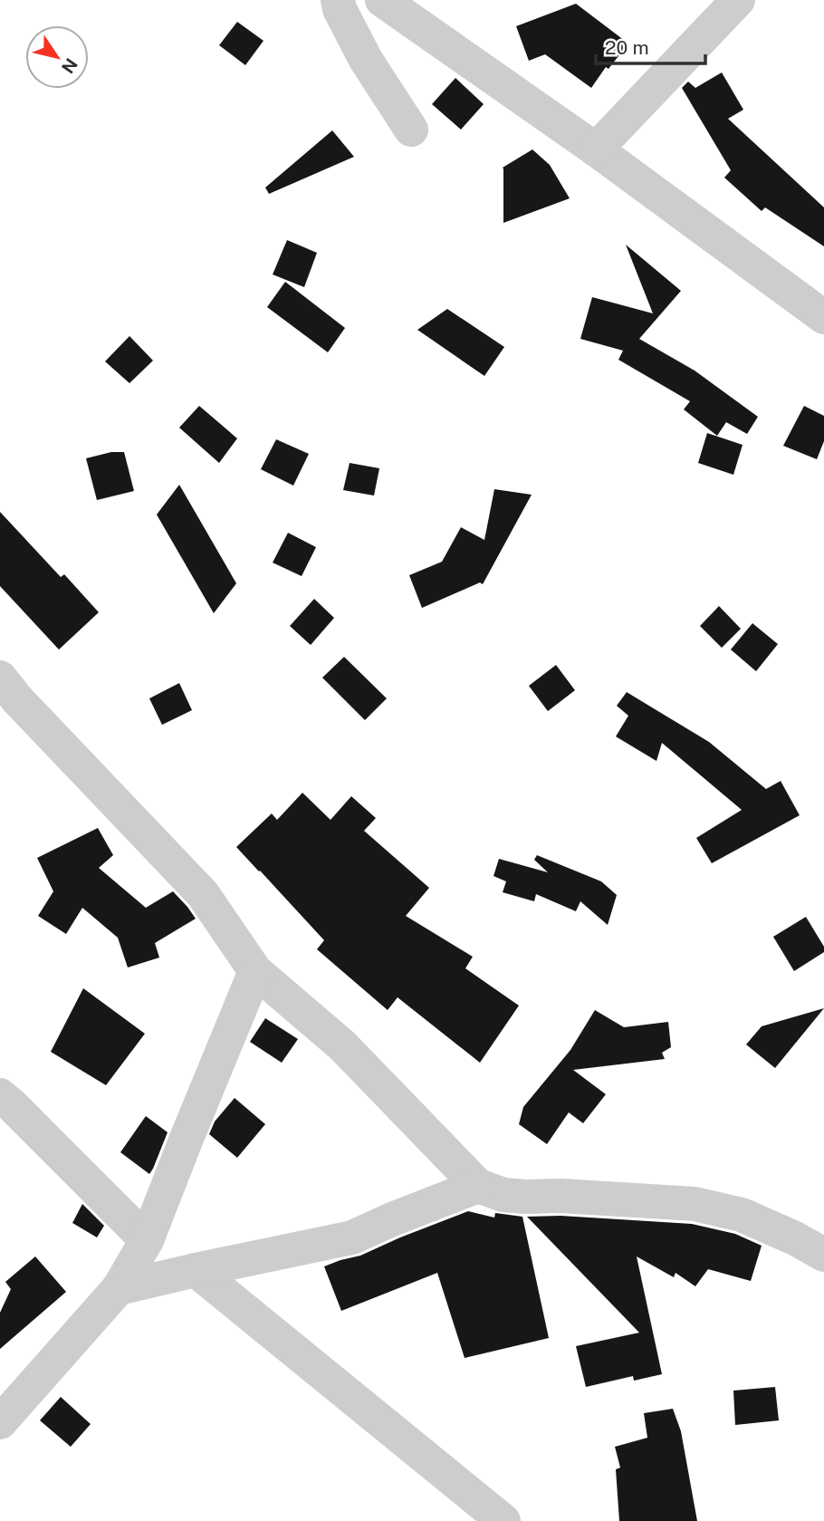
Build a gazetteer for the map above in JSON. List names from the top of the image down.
{
  "scale_bar": "20 m",
  "north": "bottom right"
}
